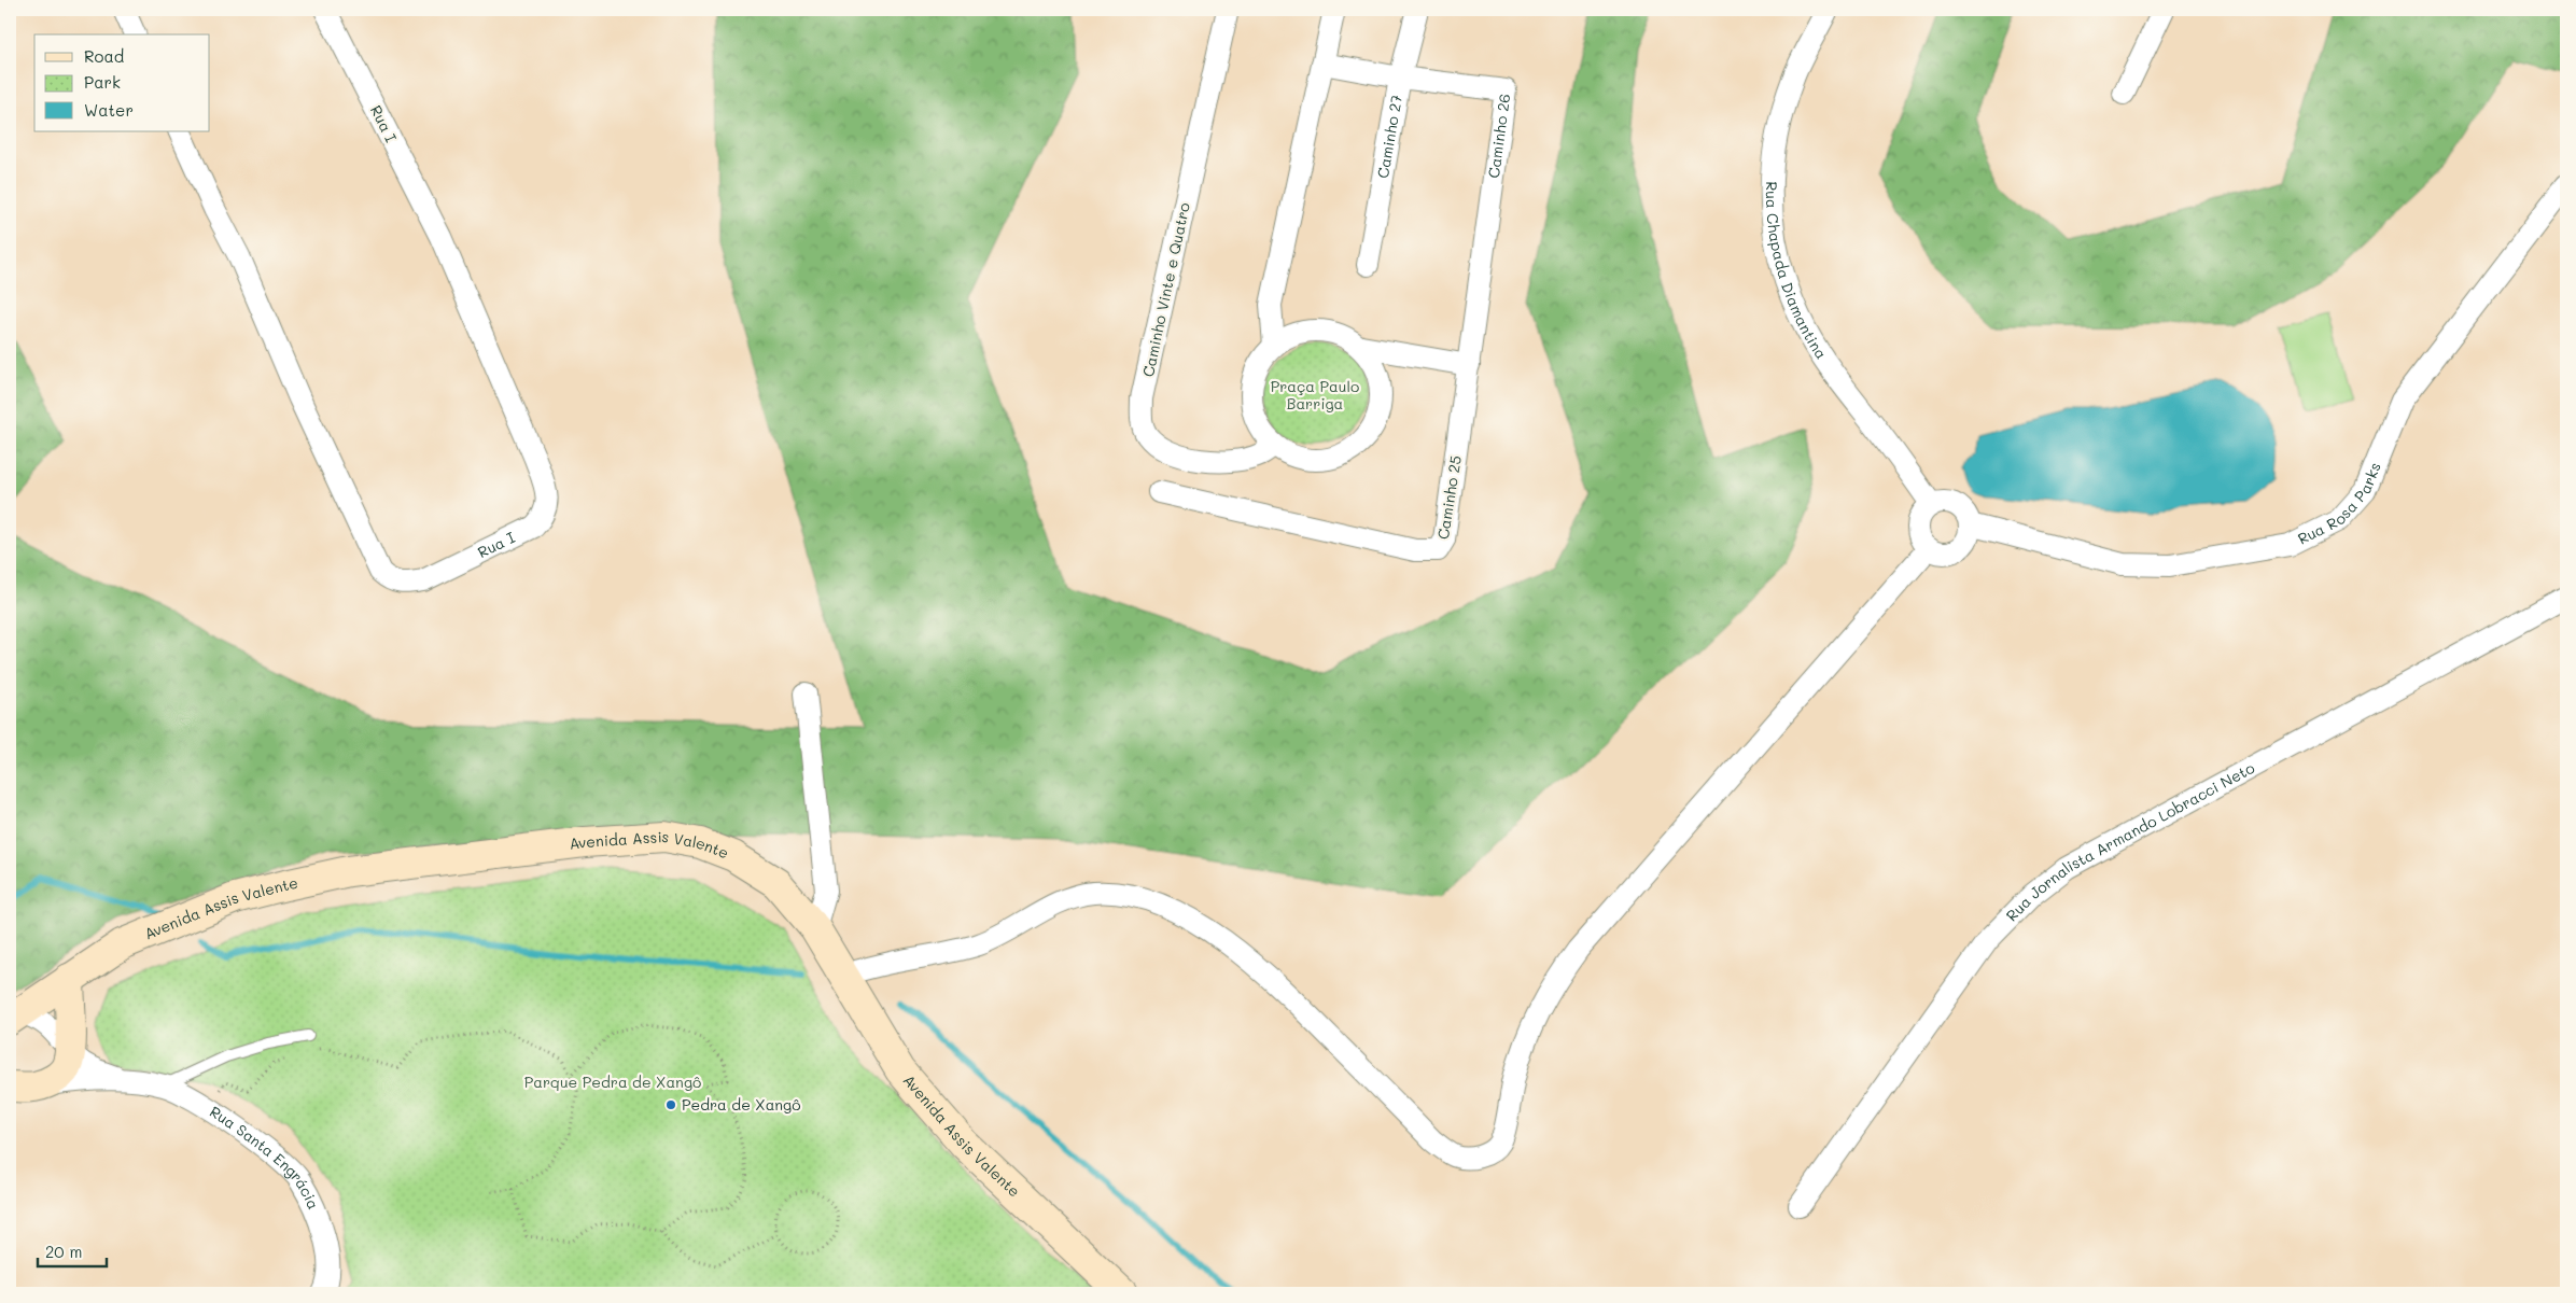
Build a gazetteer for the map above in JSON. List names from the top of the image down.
{
  "streets": {
    "main road": ["Avenida Assis Valente"],
    "street": [
      "Rua I",
      "Caminho 27",
      "Caminho 26",
      "Rua Chapada Diamantina",
      "Caminho Vinte e Quatro",
      "Caminho 25",
      "Rua Rosa Parks",
      "Rua Jornalista Armando Lobracci Neto",
      "Rua Santa Engrácia"
    ]
  },
  "crossings": [
    ["Caminho 27", "Caminho 26"],
    ["Caminho 26", "Caminho 25"],
    ["Rua Chapada Diamantina", "Rua Rosa Parks"],
    ["Avenida Assis Valente", "Rua Santa Engrácia"]
  ],
  "parks": ["Praça Paulo Barriga", "Parque Pedra de Xangô"],
  "places": ["Pedra de Xangô"],
  "legend": ["Road", "Park", "Water"],
  "scale_bar": "20 m"
}
